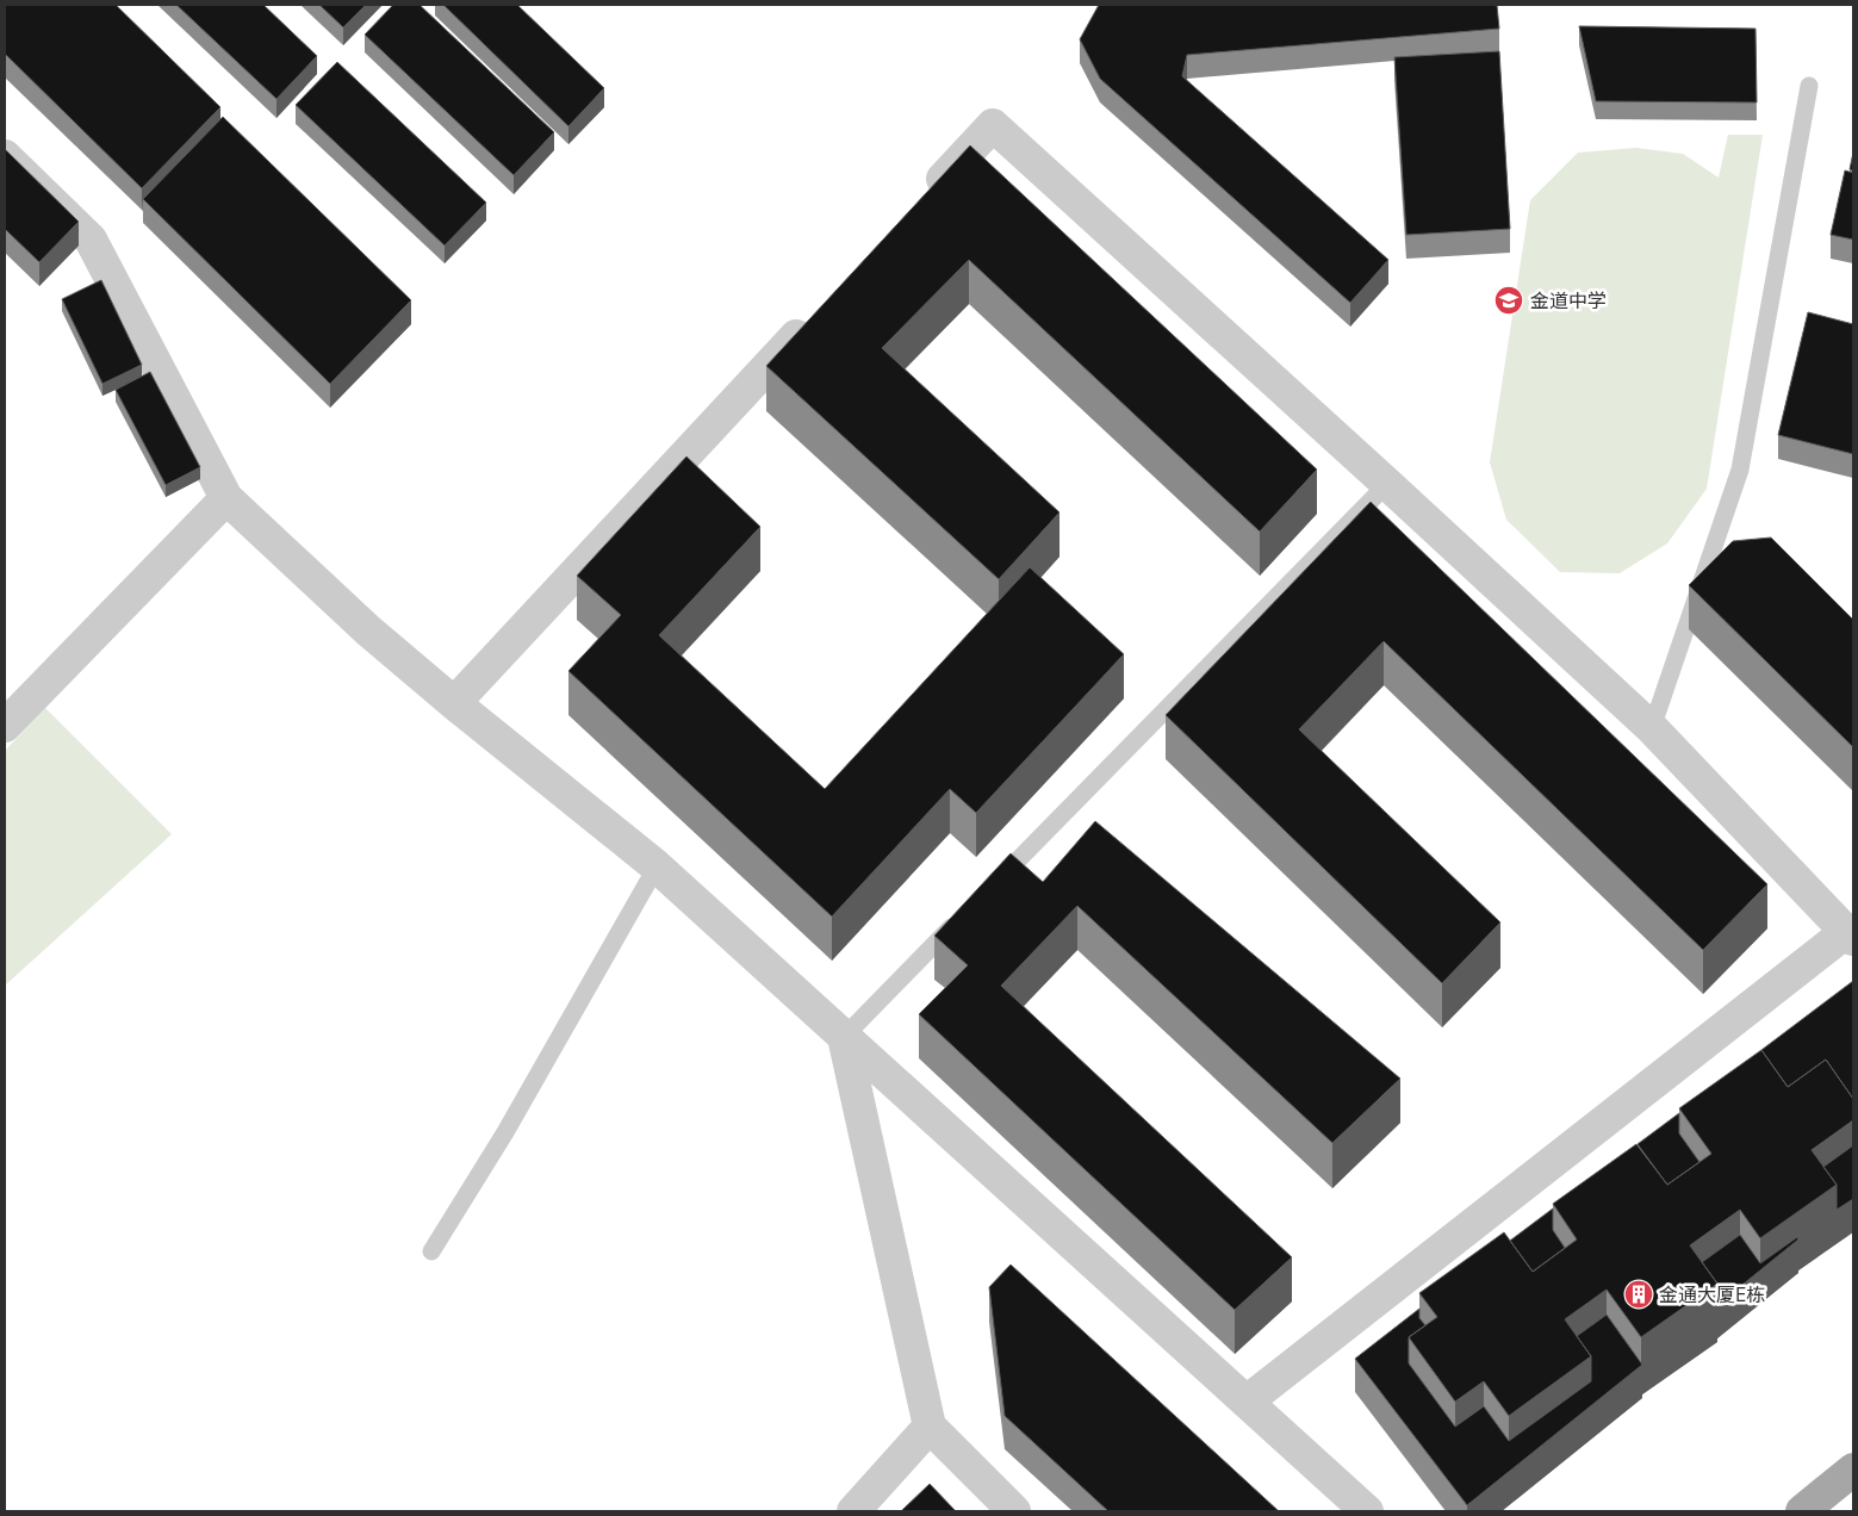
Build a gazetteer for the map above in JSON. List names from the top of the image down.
{
  "places": {
    "school or university": ["金道中学"],
    "building": ["金通大厦E栋"]
  }
}
